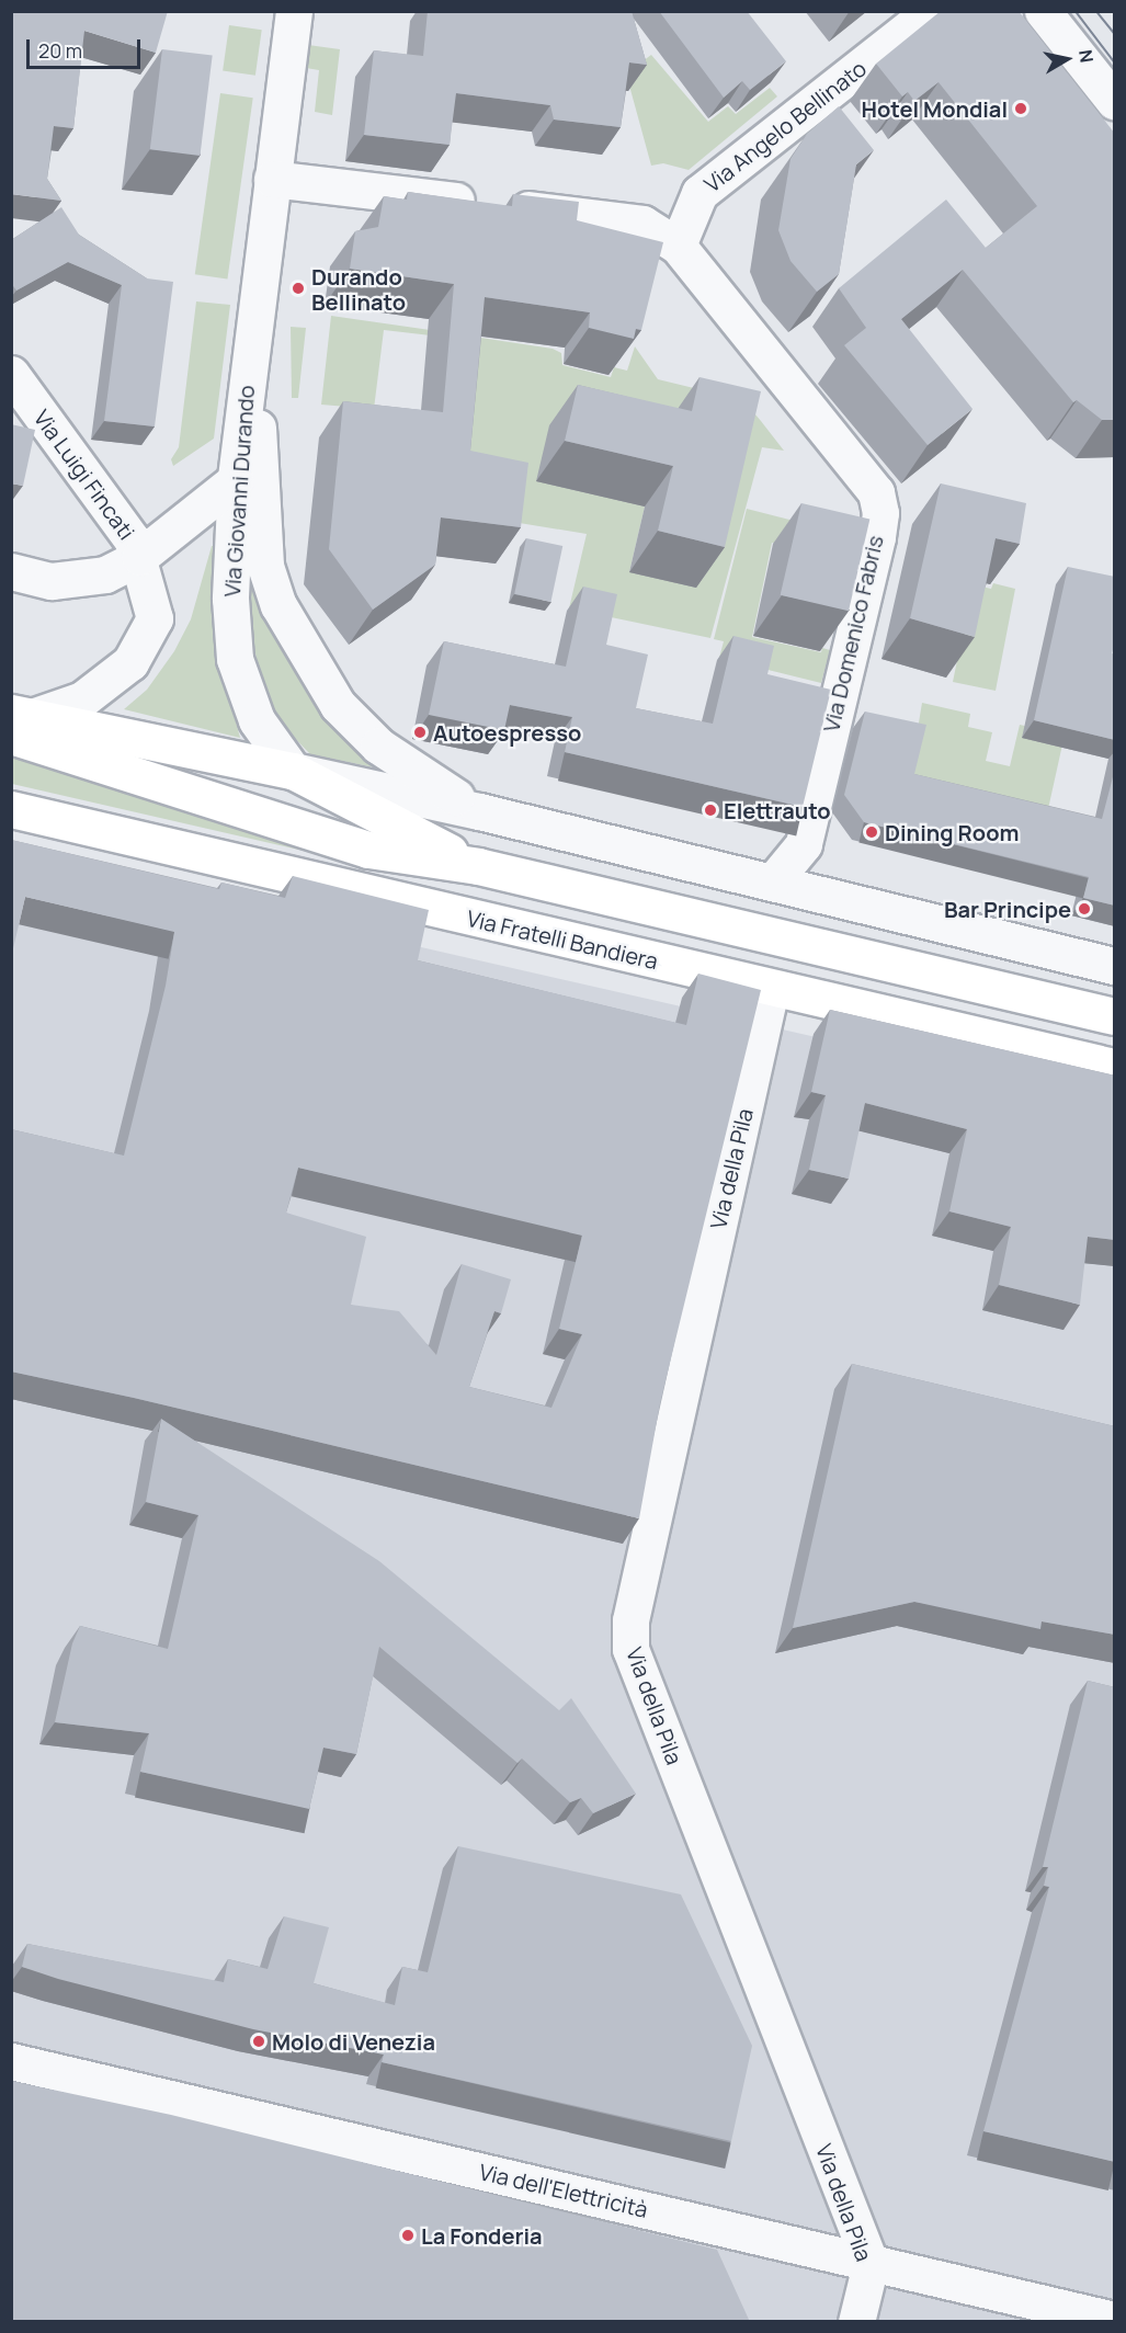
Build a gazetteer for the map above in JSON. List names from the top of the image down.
{
  "streets": {
    "main road": ["Via Fratelli Bandiera"],
    "street": [
      "Via Angelo Bellinato",
      "Via Luigi Fincati",
      "Via Giovanni Durando",
      "Via Domenico Fabris",
      "Via della Pila",
      "Via dell'Elettricità"
    ]
  },
  "crossings": [
    ["Via Angelo Bellinato", "Via Domenico Fabris"],
    ["Via Fratelli Bandiera", "Via della Pila"],
    ["Via della Pila", "Via dell'Elettricità"]
  ],
  "places": [
    "Hotel Mondial",
    "Durando Bellinato",
    "Autoespresso",
    "Elettrauto",
    "Dining Room",
    "Bar Principe",
    "Molo di Venezia",
    "La Fonderia"
  ],
  "scale_bar": "20 m",
  "north": "right"
}
